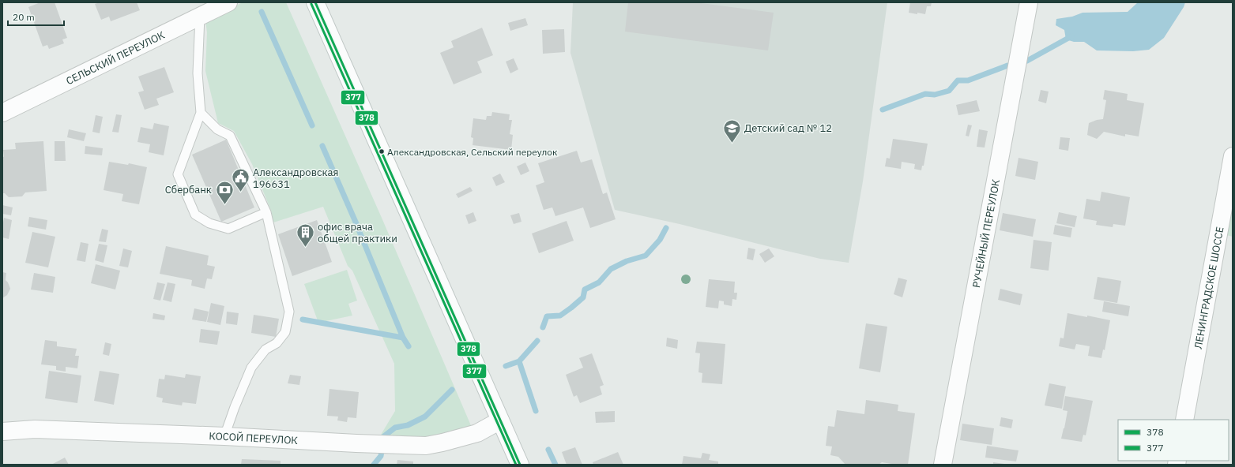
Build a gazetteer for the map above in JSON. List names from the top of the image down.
{
  "streets": {
    "street": [
      "СЕЛЬСКИЙ ПЕРЕУЛОК",
      "РУЧЕЙНЫЙ ПЕРЕУЛОК",
      "ЛЕНИНГРАДСКОЕ ШОССЕ",
      "КОСОЙ ПЕРЕУЛОК"
    ]
  },
  "places": {
    "school or university": ["Детский сад № 12"],
    "other": ["Александровская, Сельский переулок"],
    "public building": ["Александровская 196631"],
    "bank": ["Сбербанк"],
    "building": ["офис врача общей практики"]
  },
  "lines": ["transit line 378", "transit line 377"],
  "legend": ["378", "377"],
  "scale_bar": "20 m"
}
